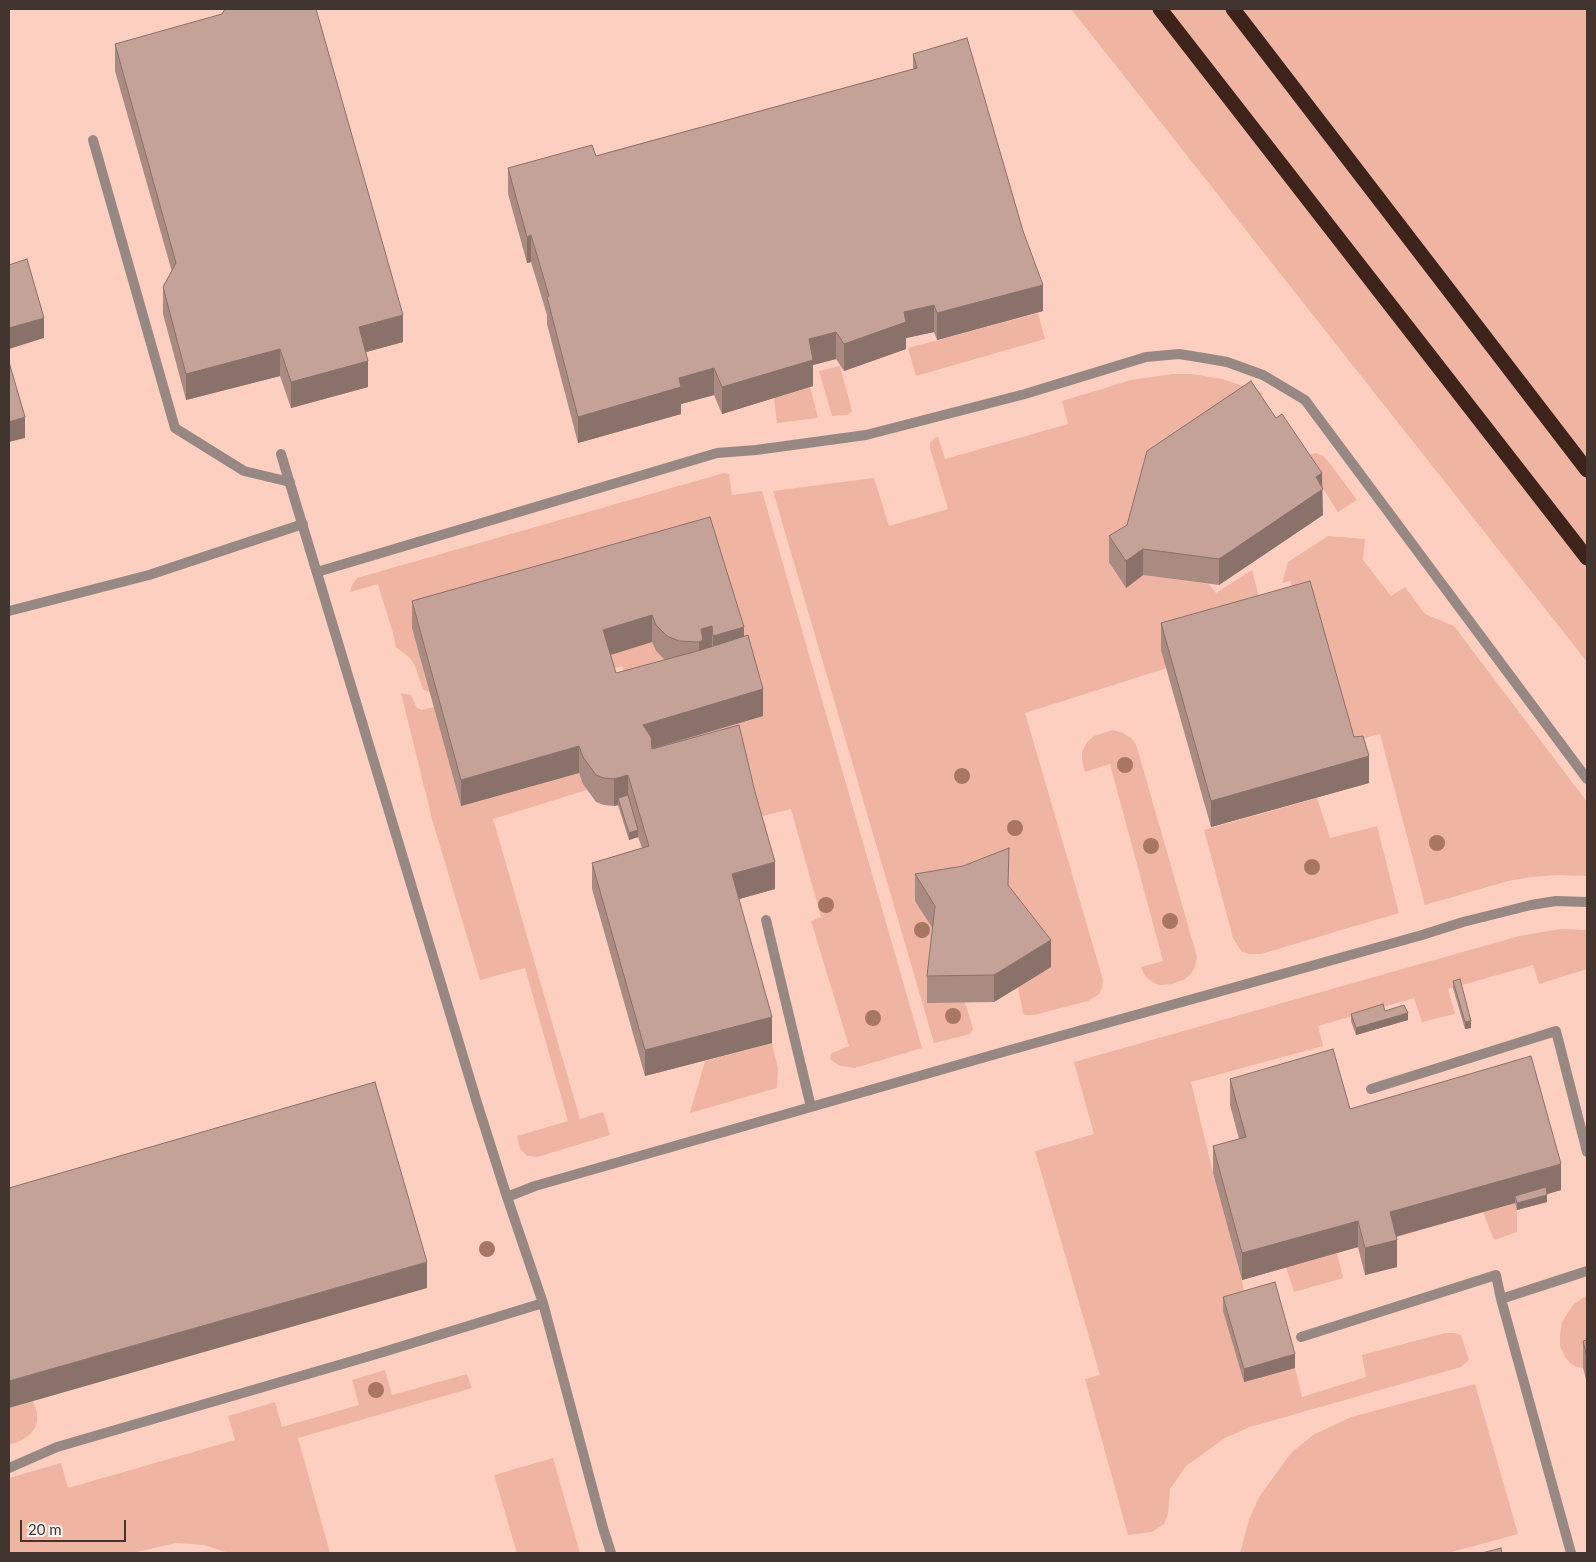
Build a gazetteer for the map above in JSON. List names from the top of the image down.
{
  "scale_bar": "20 m"
}
